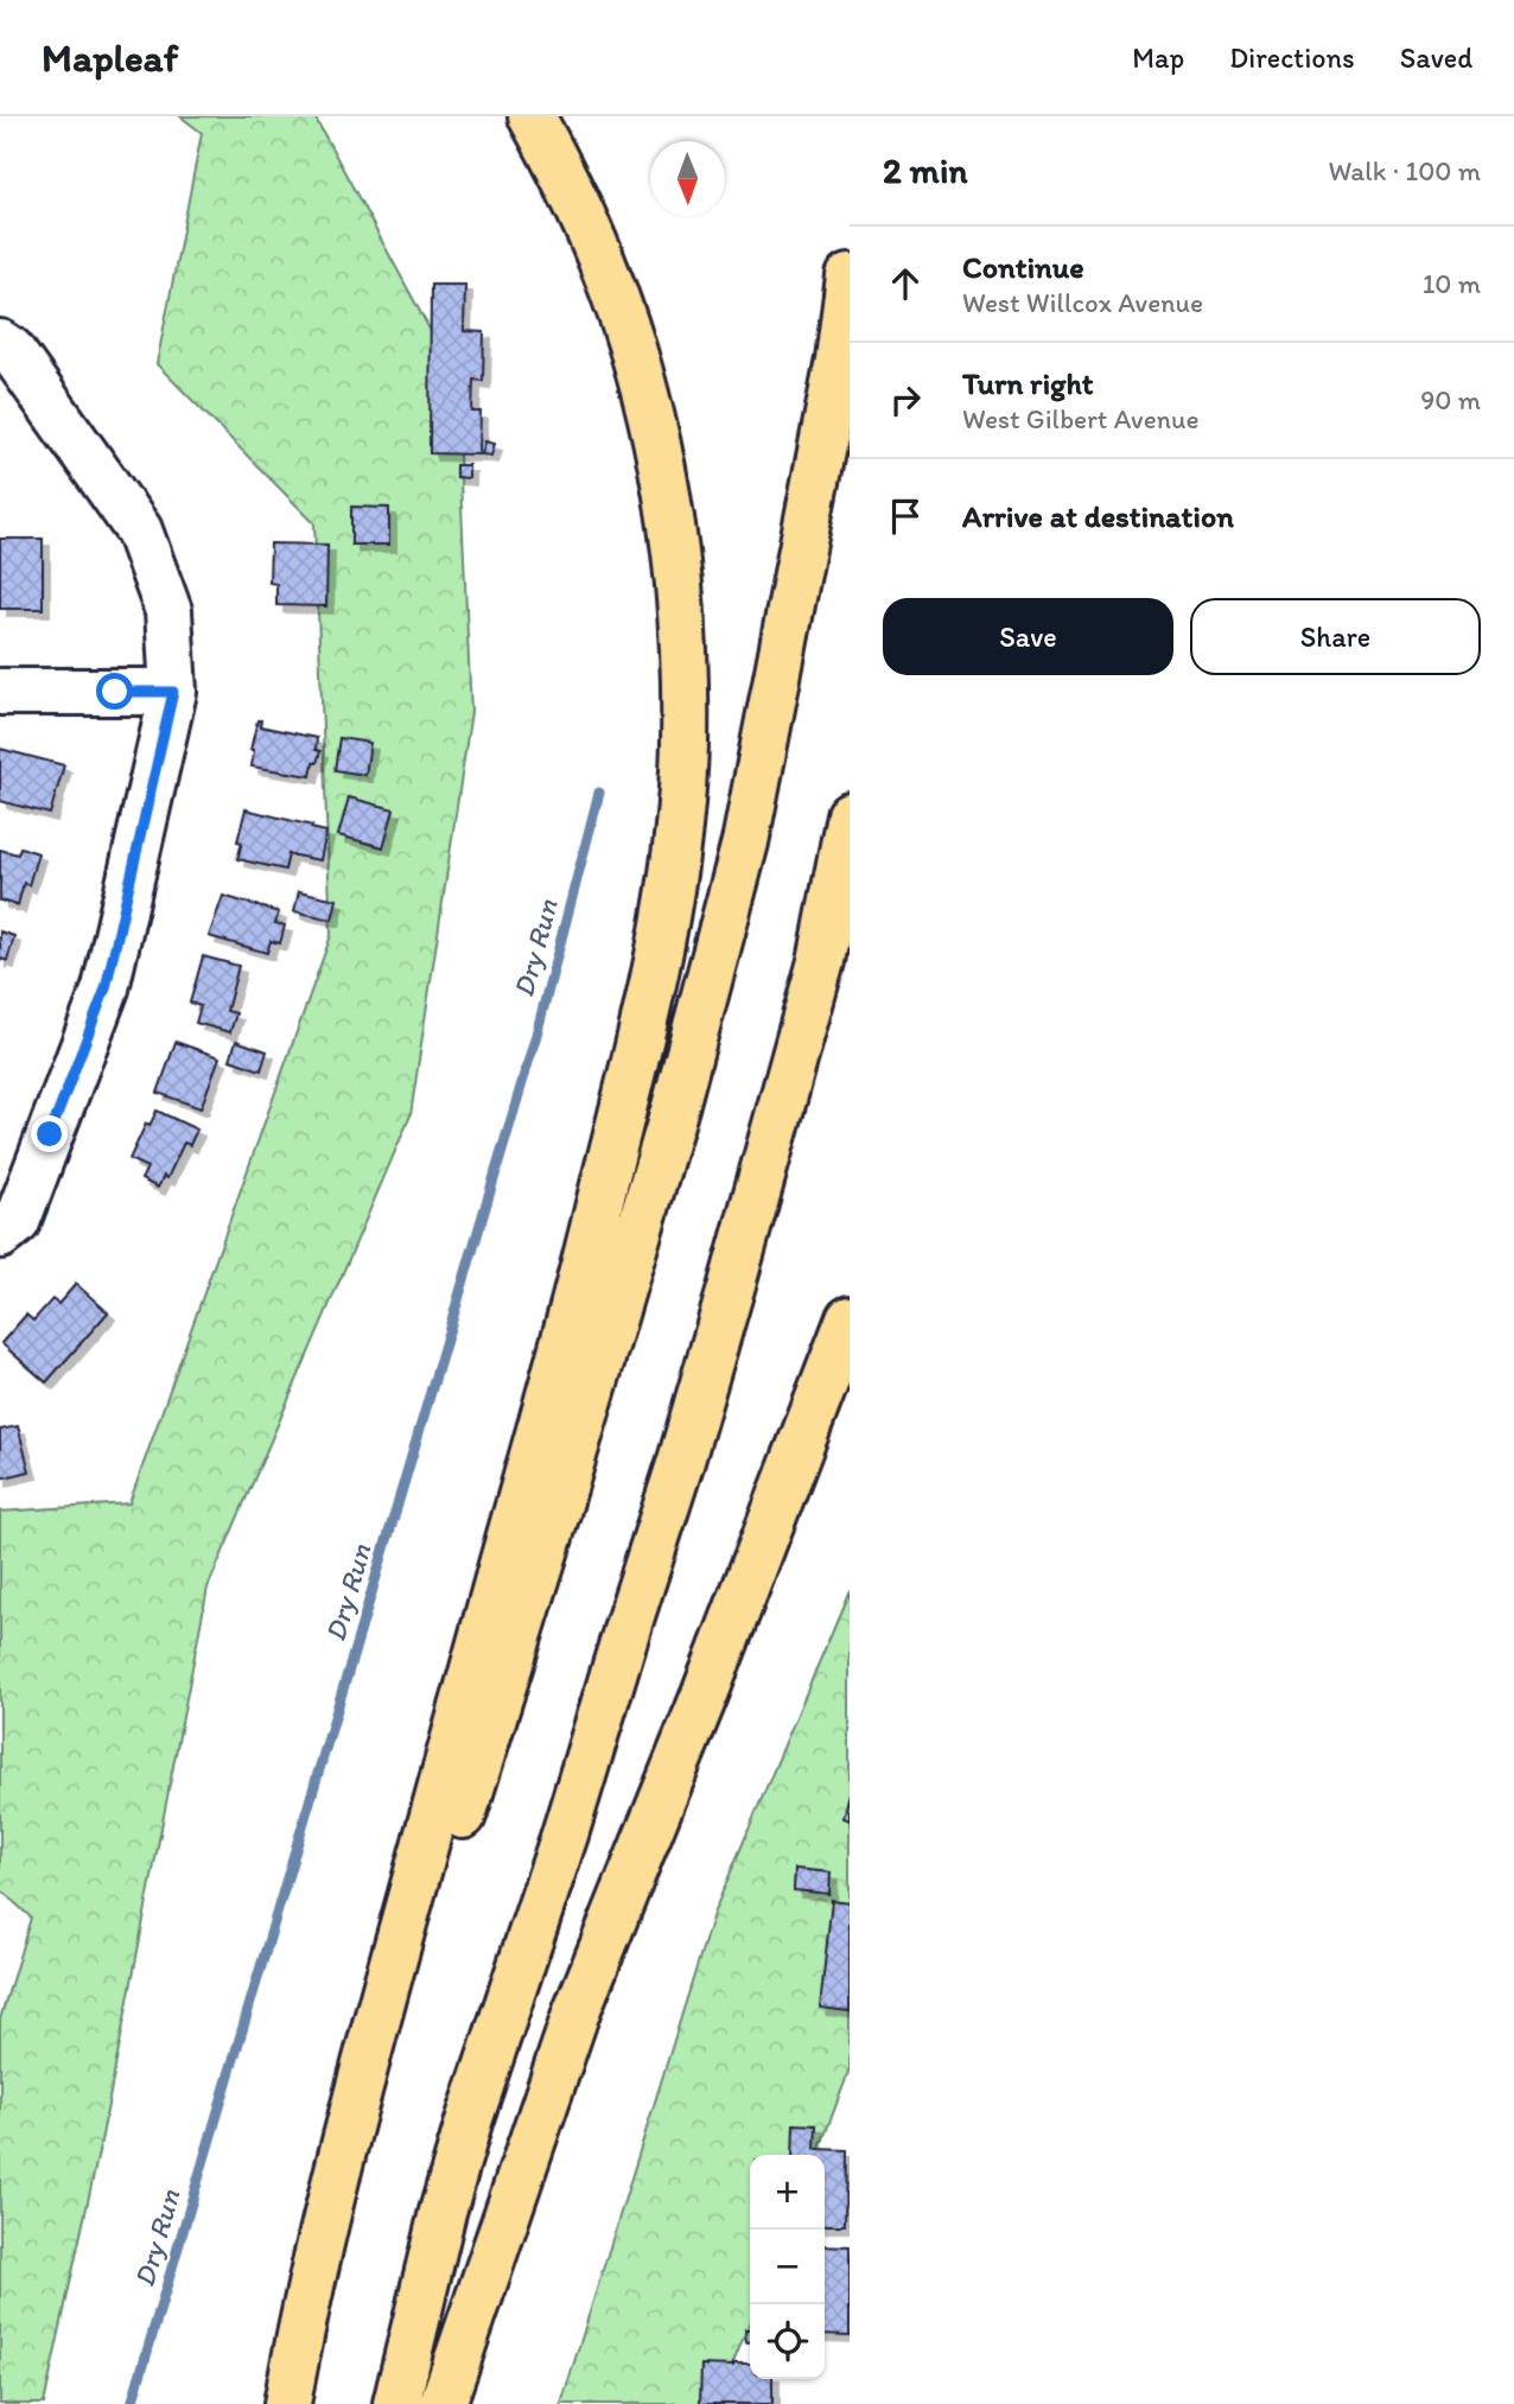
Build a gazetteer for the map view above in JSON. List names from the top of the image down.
{
  "water": ["Dry Run"],
  "north": "bottom",
  "page": {
    "header": "Mapleaf",
    "nav": ["Map", "Directions", "Saved"],
    "heading": ["2 min", "Walk · 100 m"],
    "list": [
      ["Continue", "West Willcox Avenue", "10 m"],
      ["Turn right", "West Gilbert Avenue", "90 m"],
      "Arrive at destination"
    ],
    "buttons": ["Save", "Share"],
    "map_buttons": ["+", "−"]
  }
}
